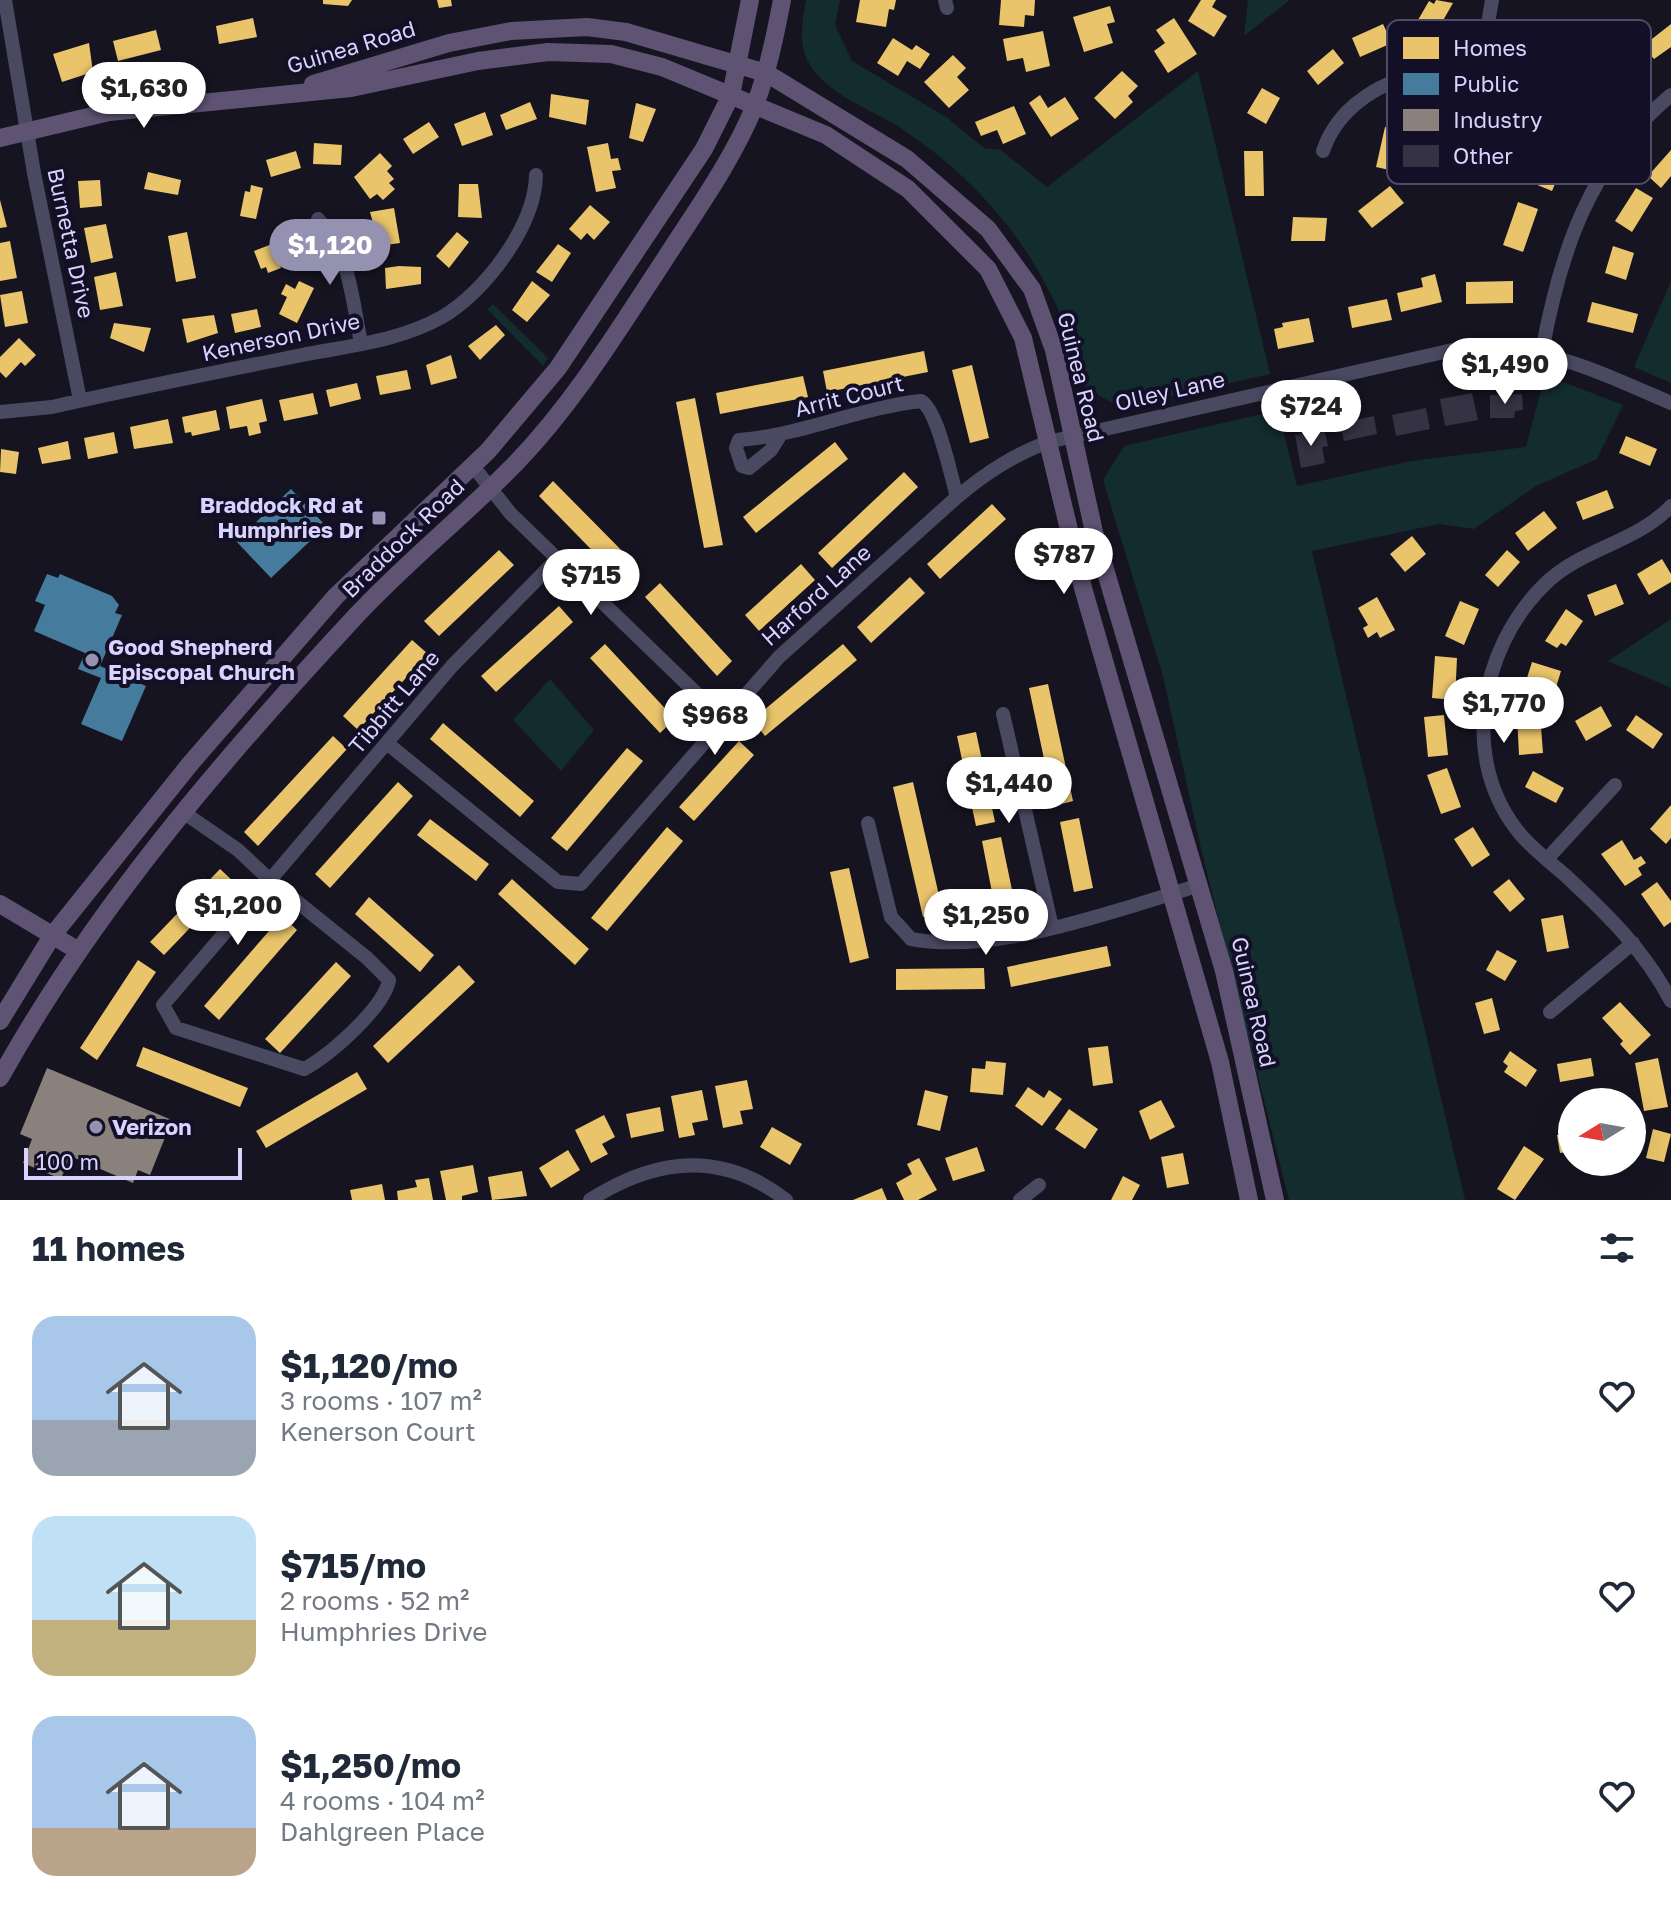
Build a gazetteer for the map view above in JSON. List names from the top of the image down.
{
  "streets": {
    "main road": ["Guinea Road", "Braddock Road"],
    "street": [
      "Burnetta Drive",
      "Kenerson Drive",
      "Olley Lane",
      "Arrit Court",
      "Harford Lane",
      "Tibbitt Lane"
    ]
  },
  "crossings": [
    ["Guinea Road", "Burnetta Drive"],
    ["Guinea Road", "Olley Lane"],
    ["Guinea Road", "Braddock Road"],
    ["Guinea Road", "Harford Lane"],
    ["Burnetta Drive", "Kenerson Drive"],
    ["Olley Lane", "Harford Lane"],
    ["Arrit Court", "Harford Lane"],
    ["Braddock Road", "Tibbitt Lane"],
    ["Harford Lane", "Tibbitt Lane"]
  ],
  "places": {
    "transit": ["Braddock Rd at Humphries Dr"],
    "other": ["Good Shepherd Episcopal Church", "Verizon"]
  },
  "legend": [
    "Homes",
    "Public",
    "Industry",
    "Other"
  ],
  "scale_bar": "100 m",
  "north": "left",
  "page": {
    "price": [
      "$1,630",
      "$1,120",
      "$1,490",
      "$724",
      "$787",
      "$715",
      "$1,770",
      "$968",
      "$1,440",
      "$1,200",
      "$1,250"
    ],
    "scale": "100 m",
    "heading": "11 homes",
    "list": [
      {
        "name": "$1,120/mo",
        "note": "3 rooms · 107 m² · Kenerson Court"
      },
      {
        "name": "$715/mo",
        "note": "2 rooms · 52 m² · Humphries Drive"
      },
      {
        "name": "$1,250/mo",
        "note": "4 rooms · 104 m² · Dahlgreen Place"
      }
    ]
  }
}
